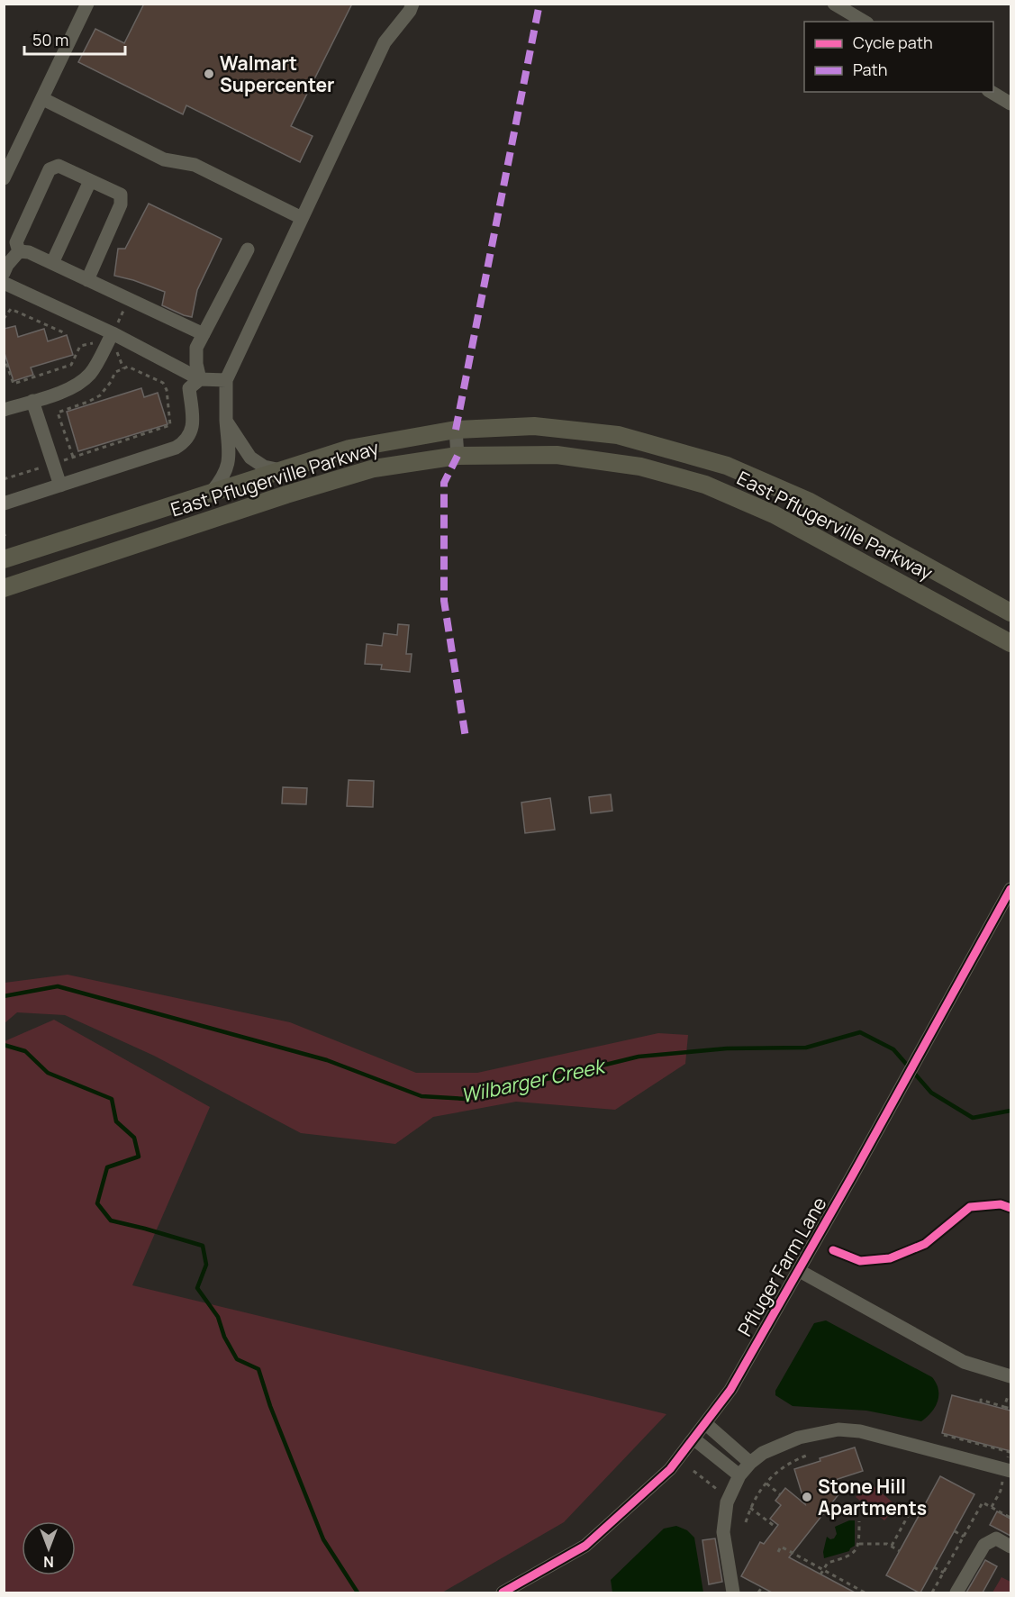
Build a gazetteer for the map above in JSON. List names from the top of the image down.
{
  "streets": {
    "main road": ["East Pflugerville Parkway"],
    "street": ["Pfluger Farm Lane"]
  },
  "water": ["Wilbarger Creek"],
  "places": ["Walmart Supercenter", "Stone Hill Apartments"],
  "legend": ["Cycle path", "Path"],
  "scale_bar": "50 m",
  "north": "bottom"
}
